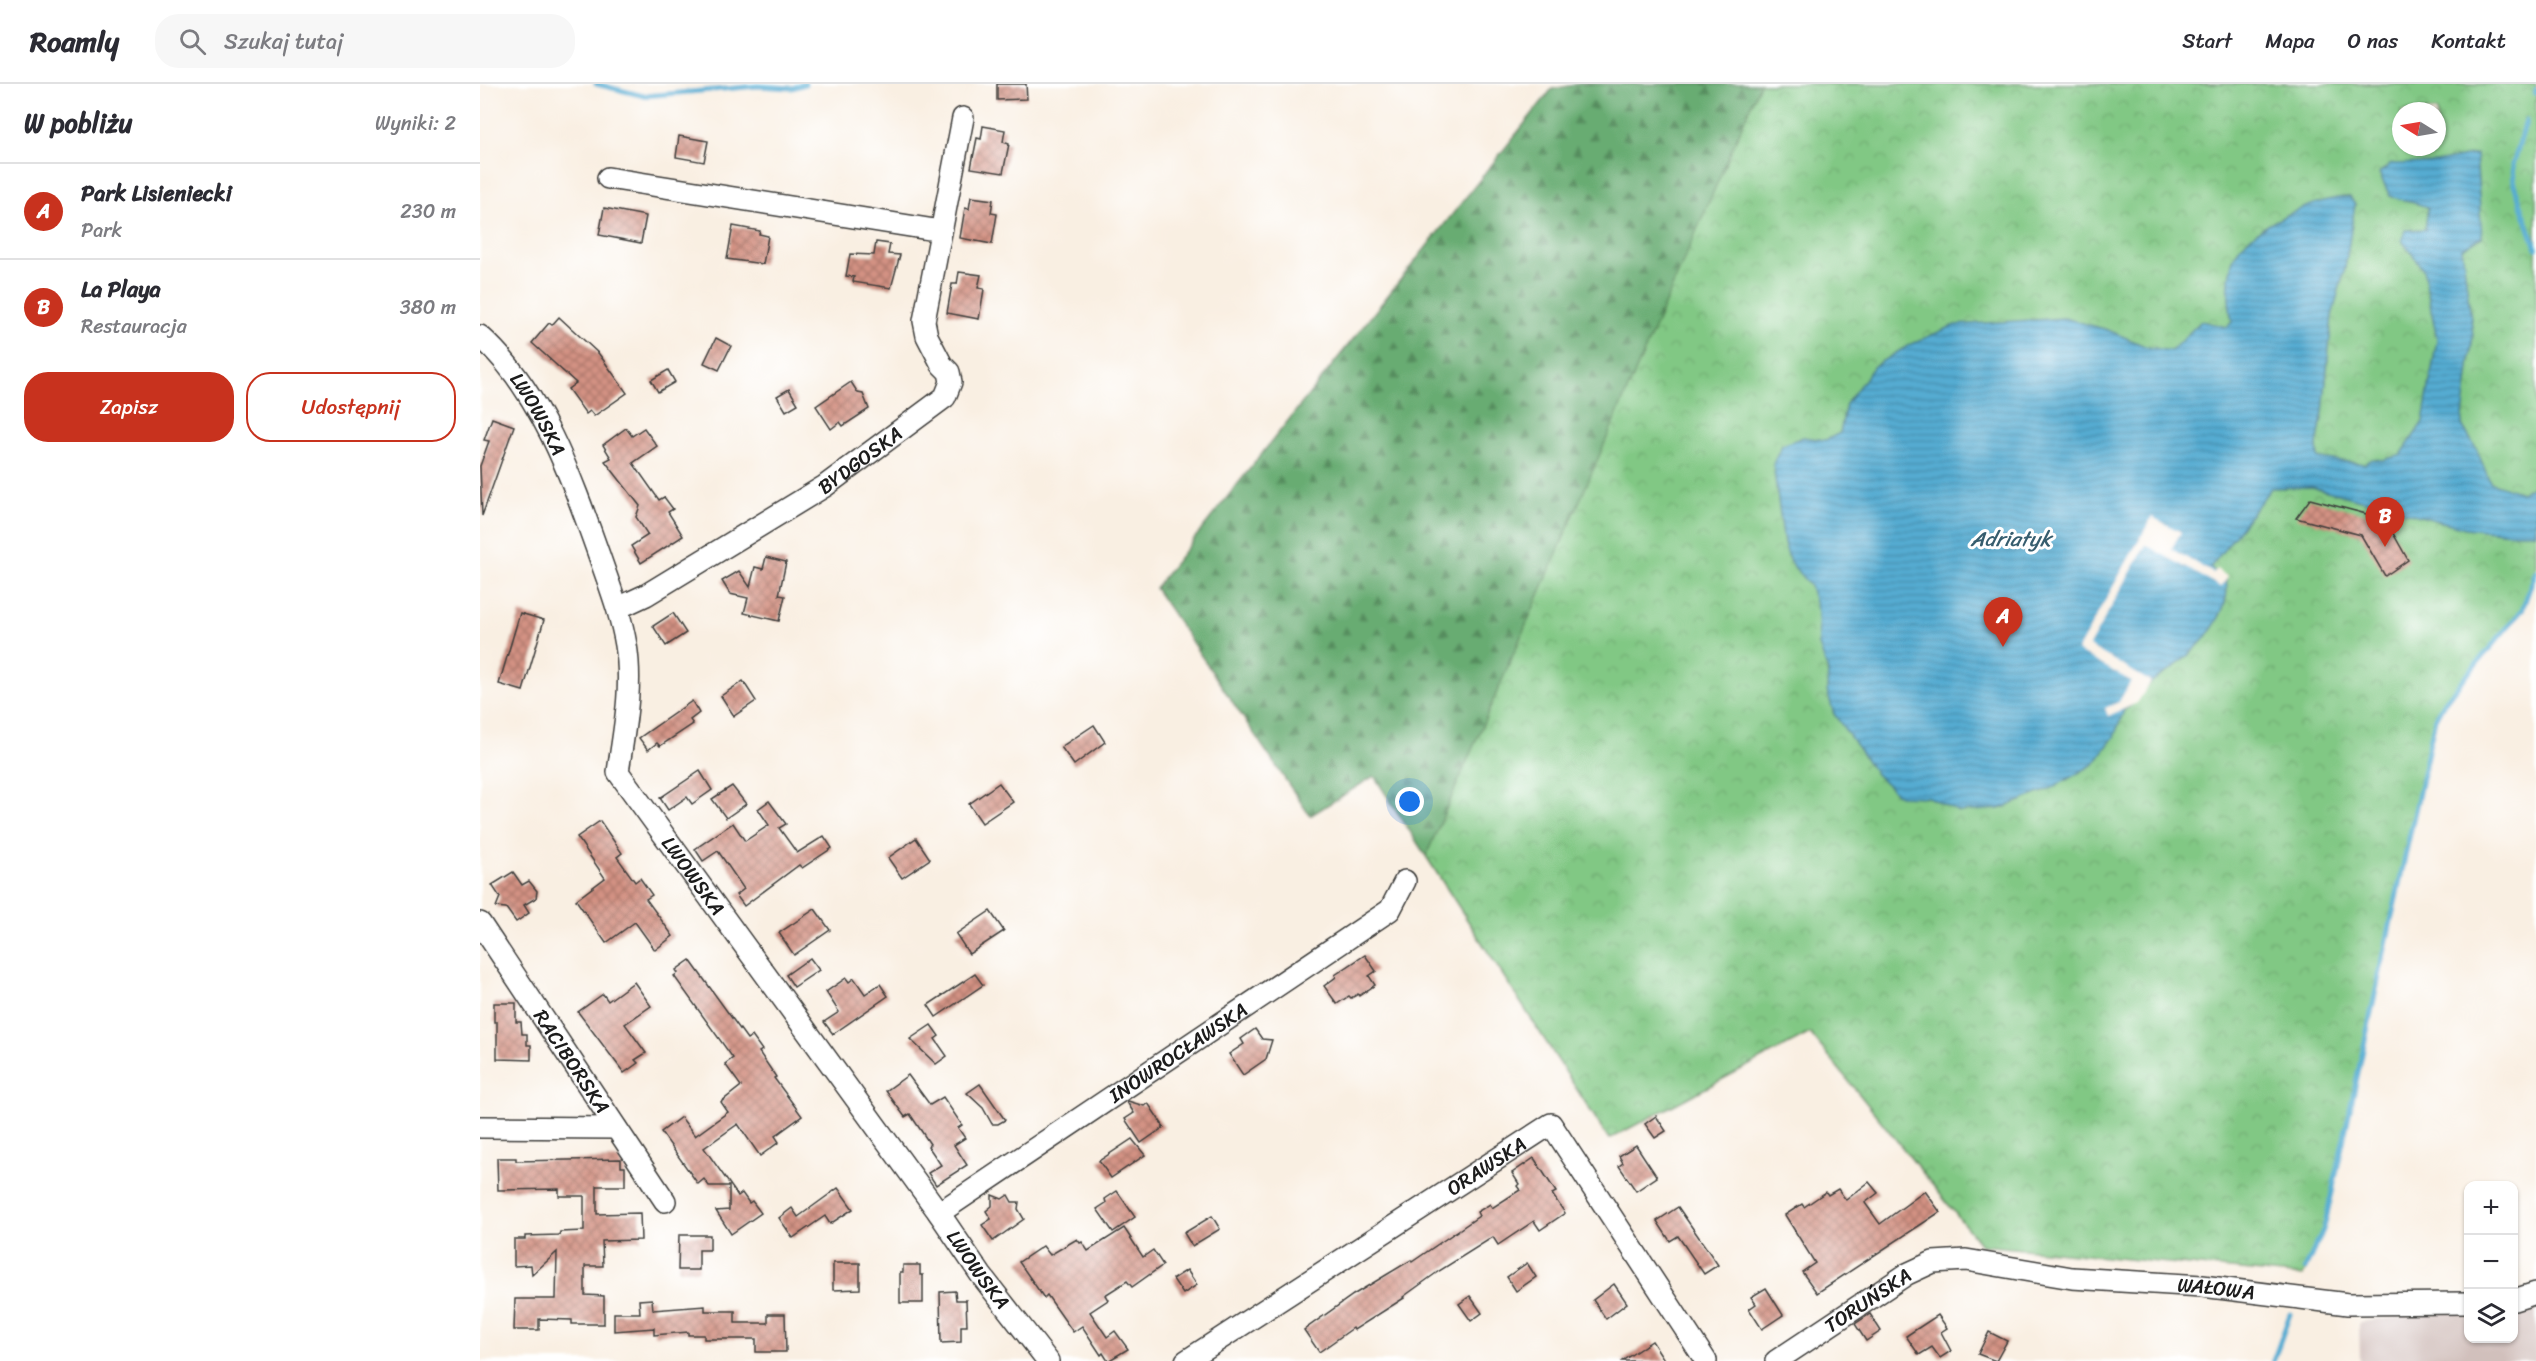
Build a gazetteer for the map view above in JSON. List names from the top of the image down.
{
  "streets": {
    "street": [
      "LWOWSKA",
      "BYDGOSKA",
      "INOWROCŁAWSKA",
      "RACIBORSKA",
      "ORAWSKA",
      "WAŁOWA",
      "TORUŃSKA"
    ]
  },
  "crossings": [
    ["LWOWSKA", "BYDGOSKA"],
    ["LWOWSKA", "INOWROCŁAWSKA"],
    ["WAŁOWA", "TORUŃSKA"]
  ],
  "water": ["Adriatyk"],
  "north": "left",
  "page": {
    "header": "Roamly",
    "search": "Szukaj tutaj",
    "nav": [
      "Start",
      "Mapa",
      "O nas",
      "Kontakt"
    ],
    "heading": ["W pobliżu", "Wyniki: 2"],
    "list": [
      {
        "mark": "A",
        "name": "Park Lisieniecki",
        "note": "Park",
        "value": "230 m"
      },
      {
        "mark": "B",
        "name": "La Playa",
        "note": "Restauracja",
        "value": "380 m"
      }
    ],
    "buttons": ["Zapisz", "Udostępnij"],
    "pins": ["B", "A"],
    "map_buttons": ["+", "−"]
  }
}
